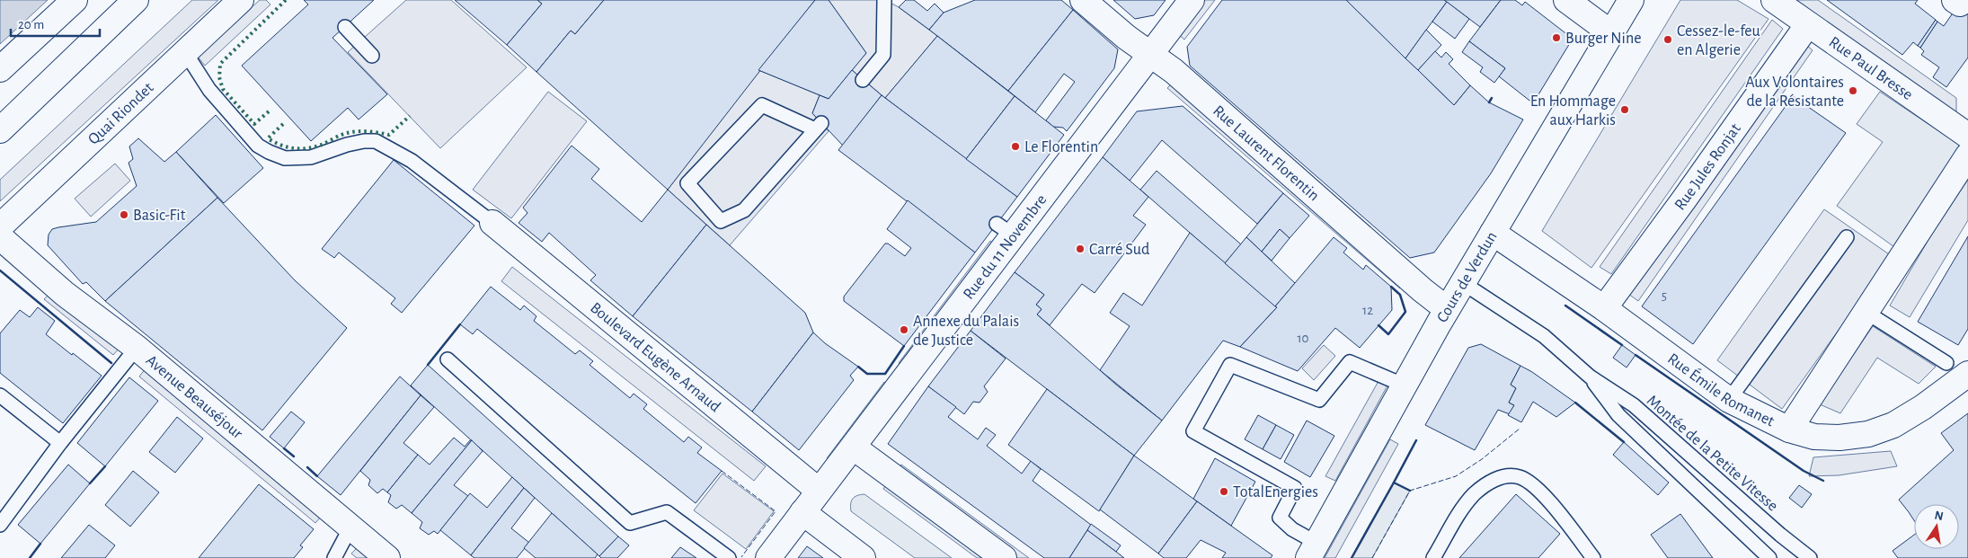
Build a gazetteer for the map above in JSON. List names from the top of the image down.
{
  "streets": {
    "street": [
      "Rue Paul Bresse",
      "Quai Riondet",
      "Rue Laurent Florentin",
      "Rue Jules Ronjat",
      "Rue du 11 Novembre",
      "Cours de Verdun",
      "Boulevard Eugène Arnaud",
      "Rue Émile Romanet",
      "Avenue Beauséjour"
    ],
    "lane": ["Montée de la Petite Vitesse"]
  },
  "crossings": [
    ["Rue Paul Bresse", "Rue Jules Ronjat"],
    ["Rue Laurent Florentin", "Rue du 11 Novembre"],
    ["Rue Laurent Florentin", "Cours de Verdun"],
    ["Rue Jules Ronjat", "Rue Émile Romanet"],
    ["Rue du 11 Novembre", "Boulevard Eugène Arnaud"],
    ["Cours de Verdun", "Rue Émile Romanet"],
    ["Cours de Verdun", "Montée de la Petite Vitesse"]
  ],
  "places": [
    "Burger Nine",
    "Cessez-le-feu en Algerie",
    "Aux Volontaires de la Résistante",
    "En Hommage aux Harkis",
    "Le Florentin",
    "Basic-Fit",
    "Carré Sud",
    "Annexe du Palais de Justice",
    "TotalEnergies"
  ],
  "house_numbers": ["5", "12", "10"],
  "scale_bar": "20 m",
  "north": "top"
}
